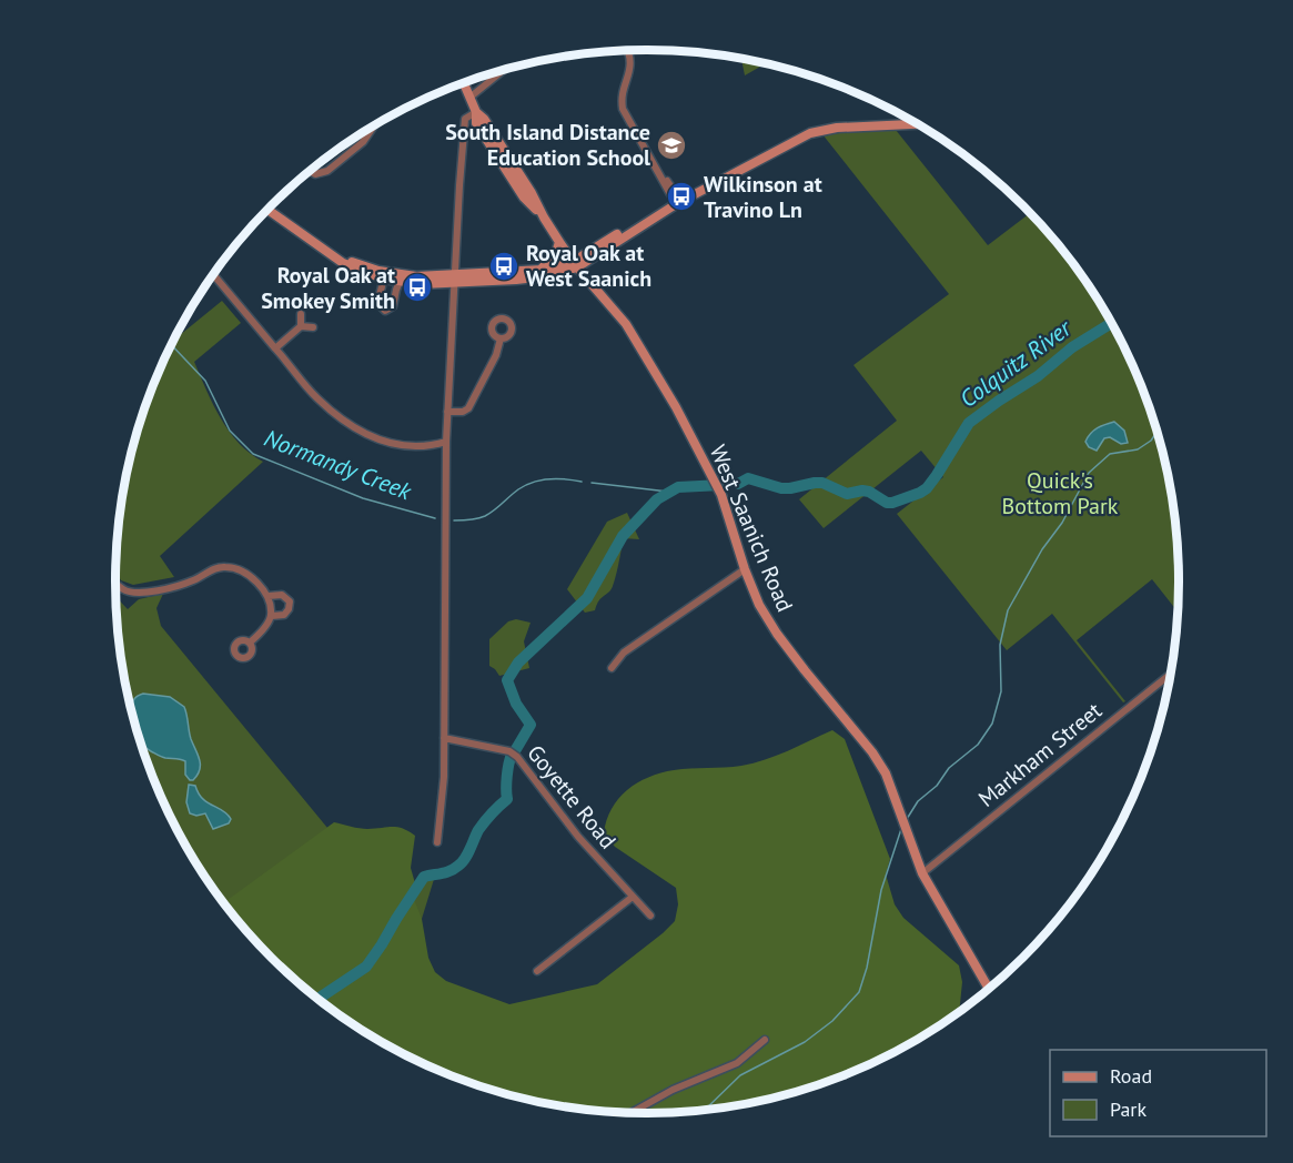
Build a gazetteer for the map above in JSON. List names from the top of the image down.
{
  "streets": {
    "main road": ["West Saanich Road"],
    "street": ["Markham Street", "Goyette Road"]
  },
  "crossings": [
    ["West Saanich Road", "Markham Street"]
  ],
  "water": ["Colquitz River", "Normandy Creek"],
  "parks": ["Quick's Bottom Park"],
  "places": {
    "school or university": ["South Island Distance Education School"],
    "bus stop": ["Wilkinson at Travino Ln", "Royal Oak at West Saanich", "Royal Oak at Smokey Smith"]
  },
  "legend": ["Road", "Park"]
}
